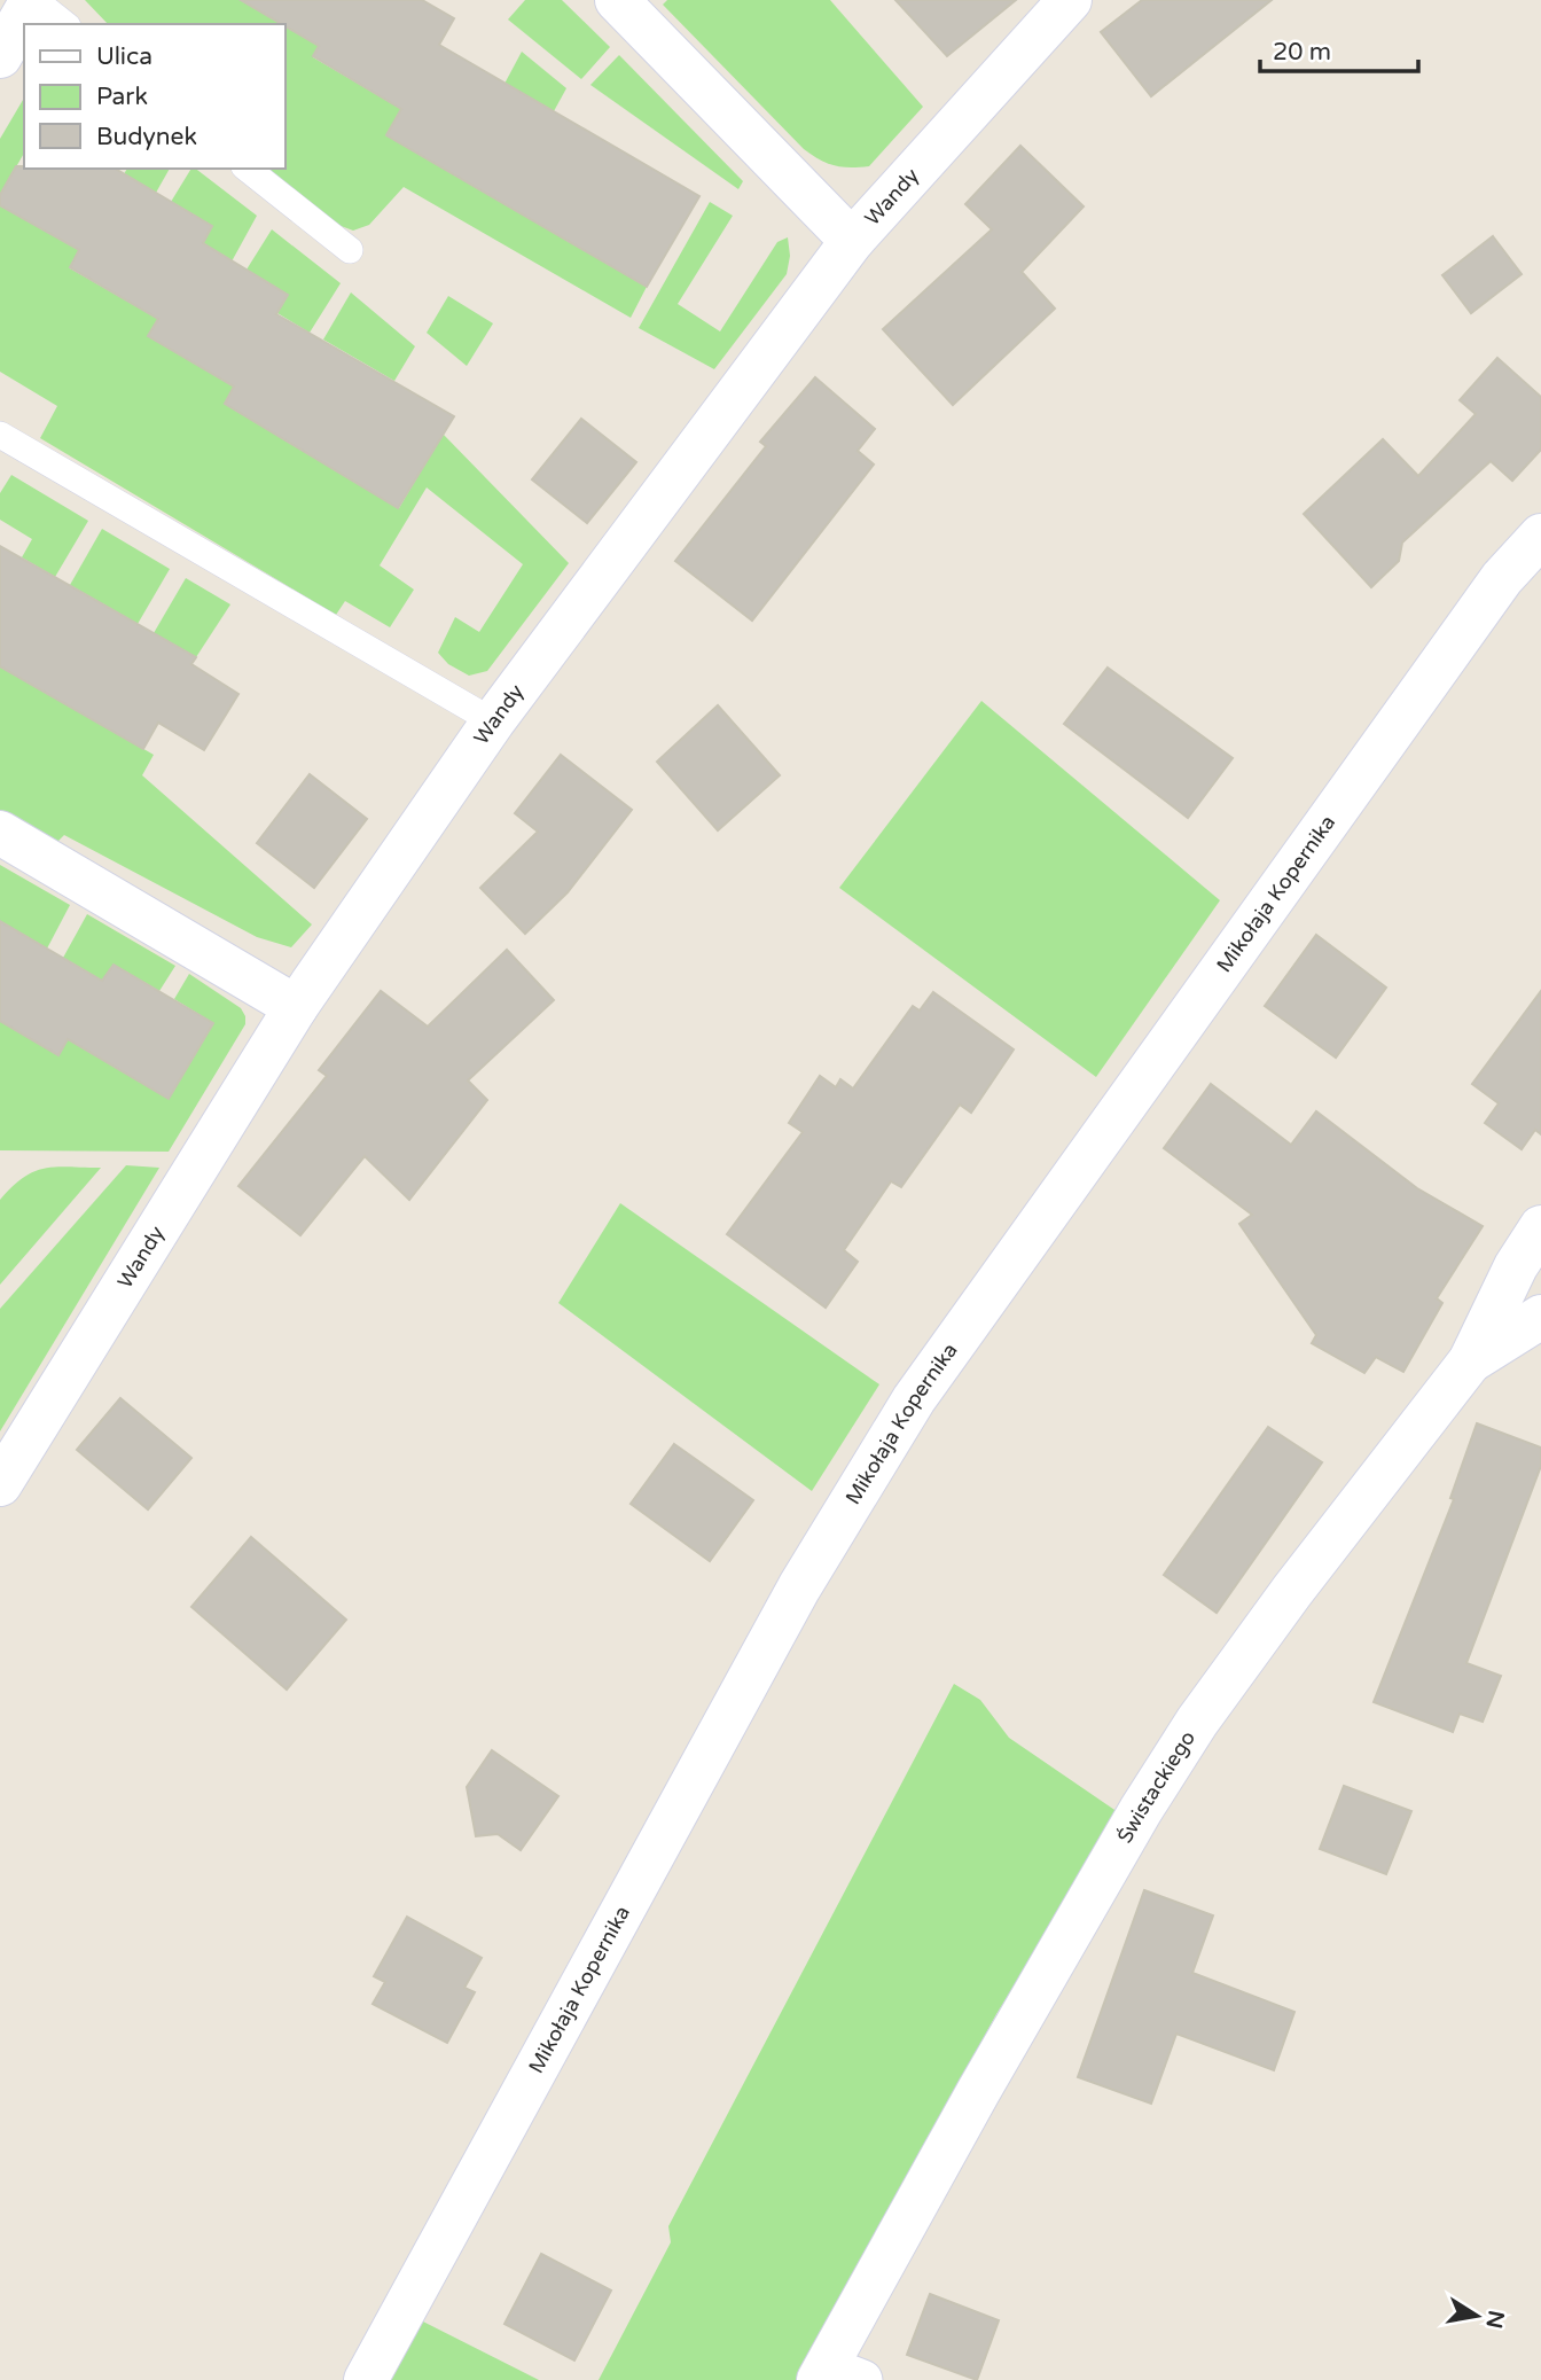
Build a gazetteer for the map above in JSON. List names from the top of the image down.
{
  "streets": {
    "street": ["Wandy", "Mikołaja Kopernika", "Świstackiego"]
  },
  "legend": ["Ulica", "Park", "Budynek"],
  "scale_bar": "20 m",
  "north": "right"
}
